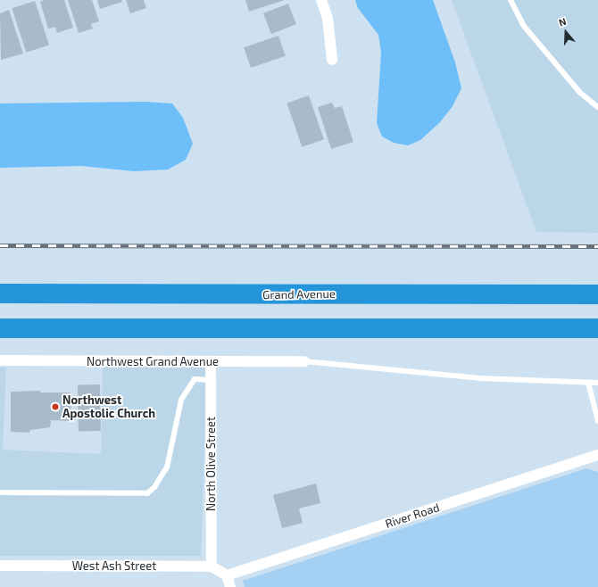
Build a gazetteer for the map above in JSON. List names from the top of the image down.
{
  "streets": {
    "highway": ["Grand Avenue"],
    "street": [
      "Northwest Grand Avenue",
      "North Olive Street",
      "River Road",
      "West Ash Street"
    ]
  },
  "crossings": [
    ["Northwest Grand Avenue", "North Olive Street"],
    ["North Olive Street", "West Ash Street"]
  ],
  "places": ["Northwest Apostolic Church"],
  "north": "top"
}
